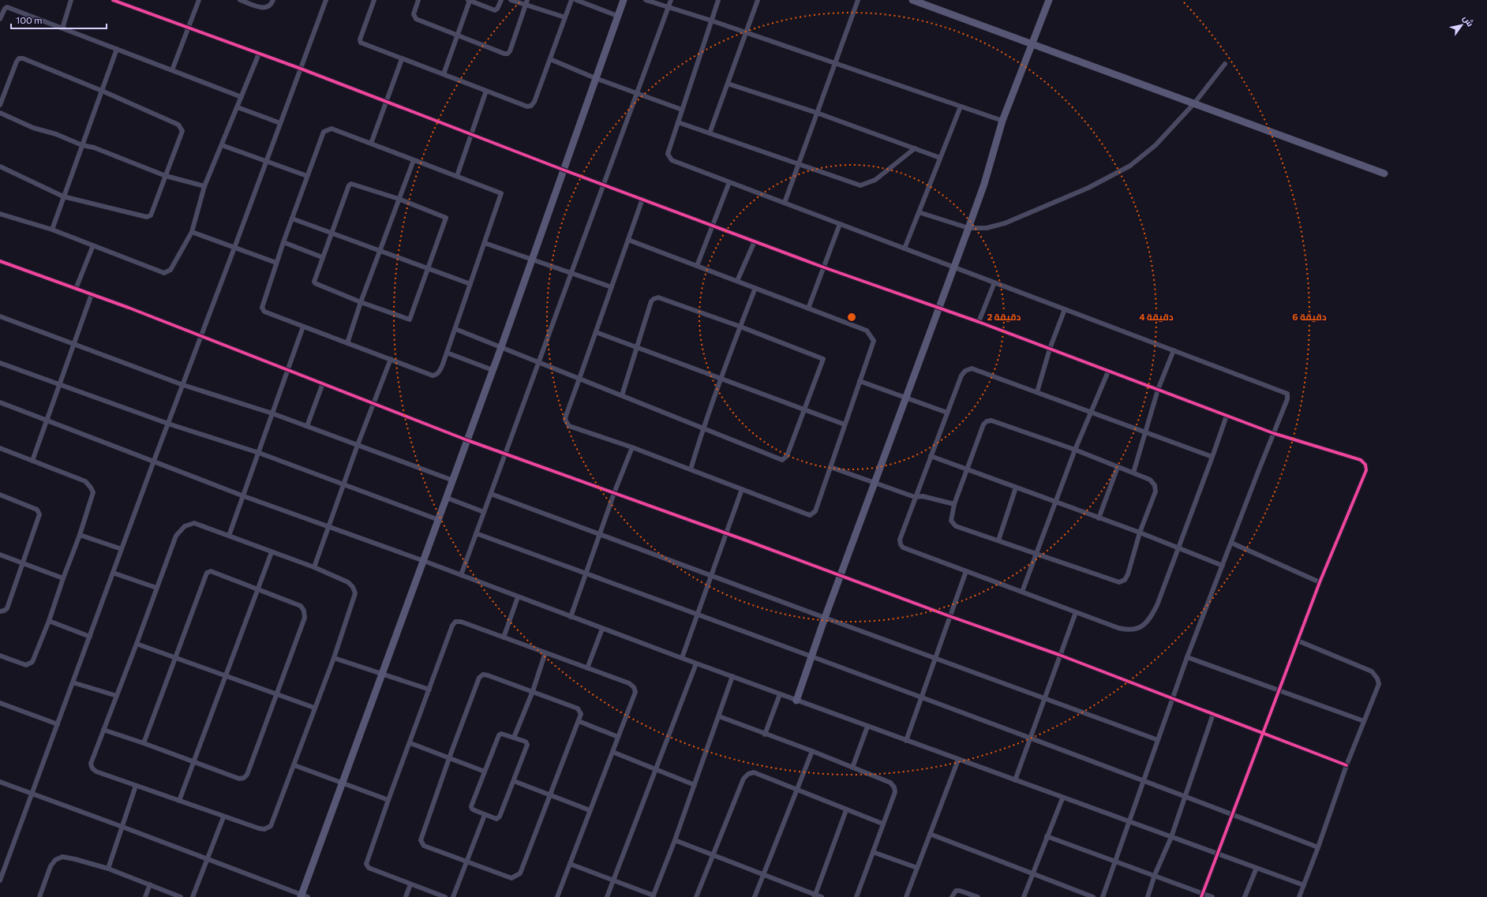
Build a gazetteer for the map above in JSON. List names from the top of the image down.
{
  "scale_bar": "100 m",
  "north": "top right",
  "rings": ["2 دقيقة", "4 دقيقة", "6 دقيقة"]
}
